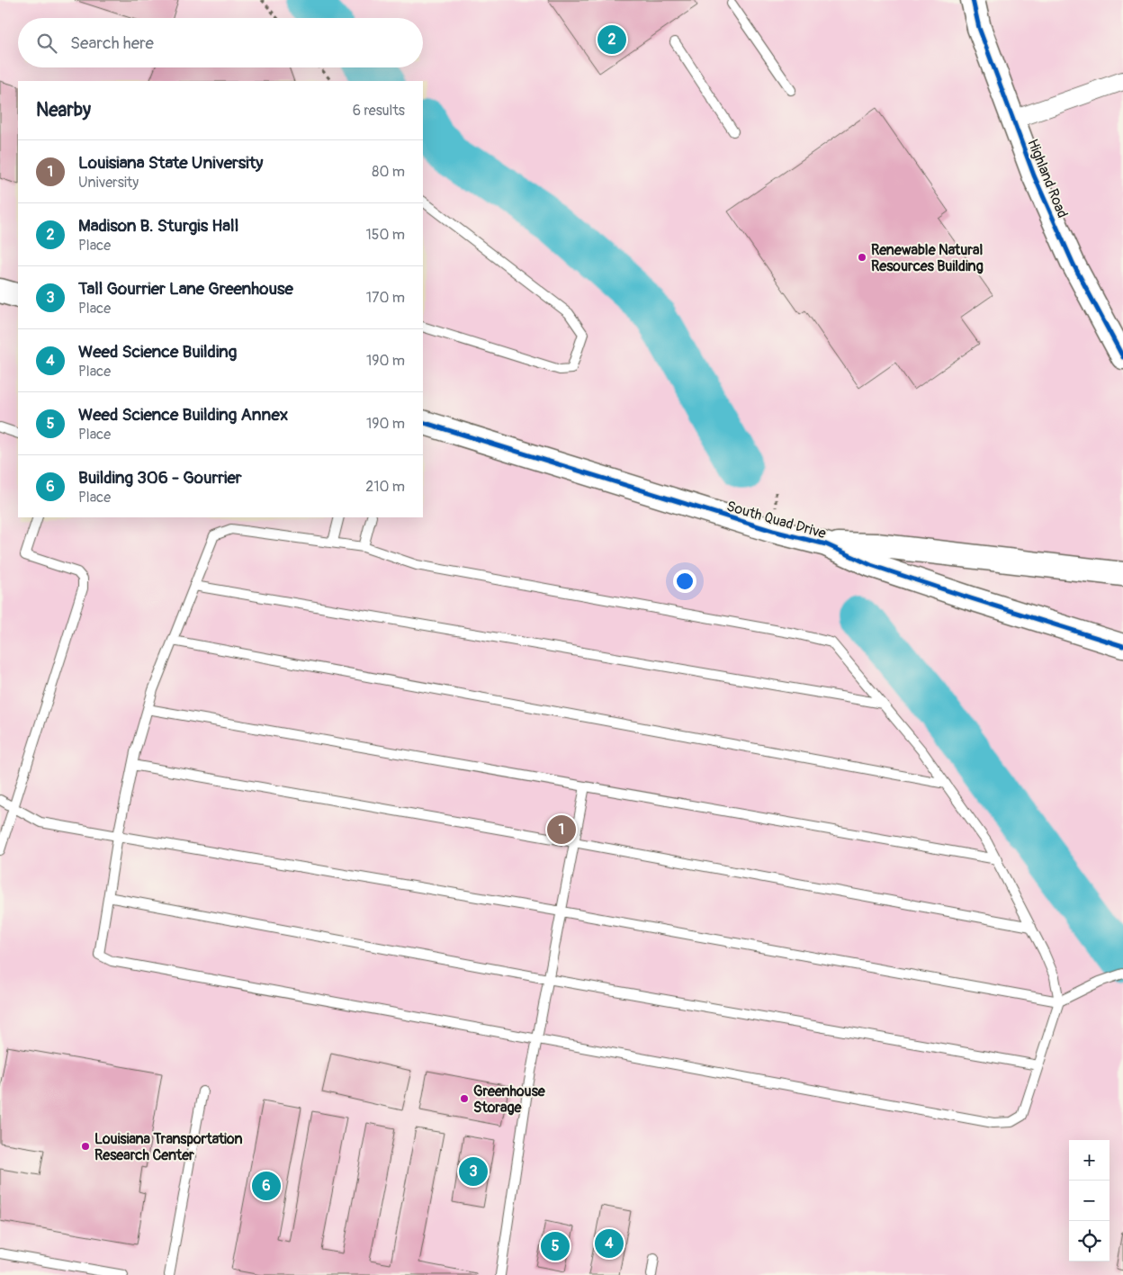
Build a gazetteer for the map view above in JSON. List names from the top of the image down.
{
  "streets": {
    "street": ["Highland Road", "South Quad Drive"]
  },
  "places": ["Renewable Natural Resources Building", "Greenhouse Storage", "Louisiana Transportation Research Center"],
  "page": {
    "search": "Search here",
    "pins": [
      "2",
      "1",
      "3",
      "6",
      "4",
      "5"
    ],
    "heading": ["Nearby", "6 results"],
    "list": [
      {
        "mark": "1",
        "name": "Louisiana State University",
        "note": "University",
        "value": "80 m"
      },
      {
        "mark": "2",
        "name": "Madison B. Sturgis Hall",
        "note": "Place",
        "value": "150 m"
      },
      {
        "mark": "3",
        "name": "Tall Gourrier Lane Greenhouse",
        "note": "Place",
        "value": "170 m"
      },
      {
        "mark": "4",
        "name": "Weed Science Building",
        "note": "Place",
        "value": "190 m"
      },
      {
        "mark": "5",
        "name": "Weed Science Building Annex",
        "note": "Place",
        "value": "190 m"
      },
      {
        "mark": "6",
        "name": "Building 306 - Gourrier",
        "note": "Place",
        "value": "210 m"
      }
    ],
    "map_buttons": ["+", "−"]
  }
}
